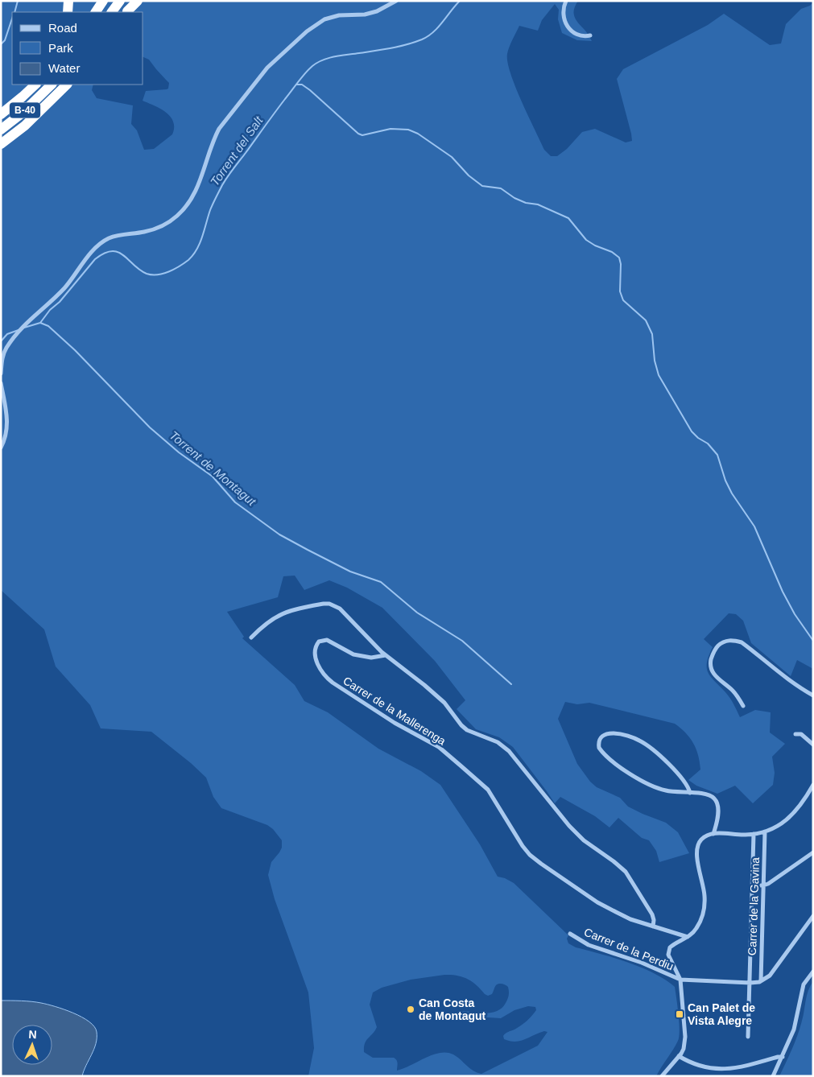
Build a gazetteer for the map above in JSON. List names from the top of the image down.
{
  "streets": {
    "highway": ["B-40"],
    "street": ["Carrer de la Mallerenga", "Carrer de la Gavina", "Carrer de la Perdiu"]
  },
  "water": ["Torrent del Salt", "Torrent de Montagut"],
  "places": {
    "other": ["Can Costa de Montagut"],
    "transit": ["Can Palet de Vista Alegre"]
  },
  "legend": ["Road", "Park", "Water"],
  "north": "top"
}
